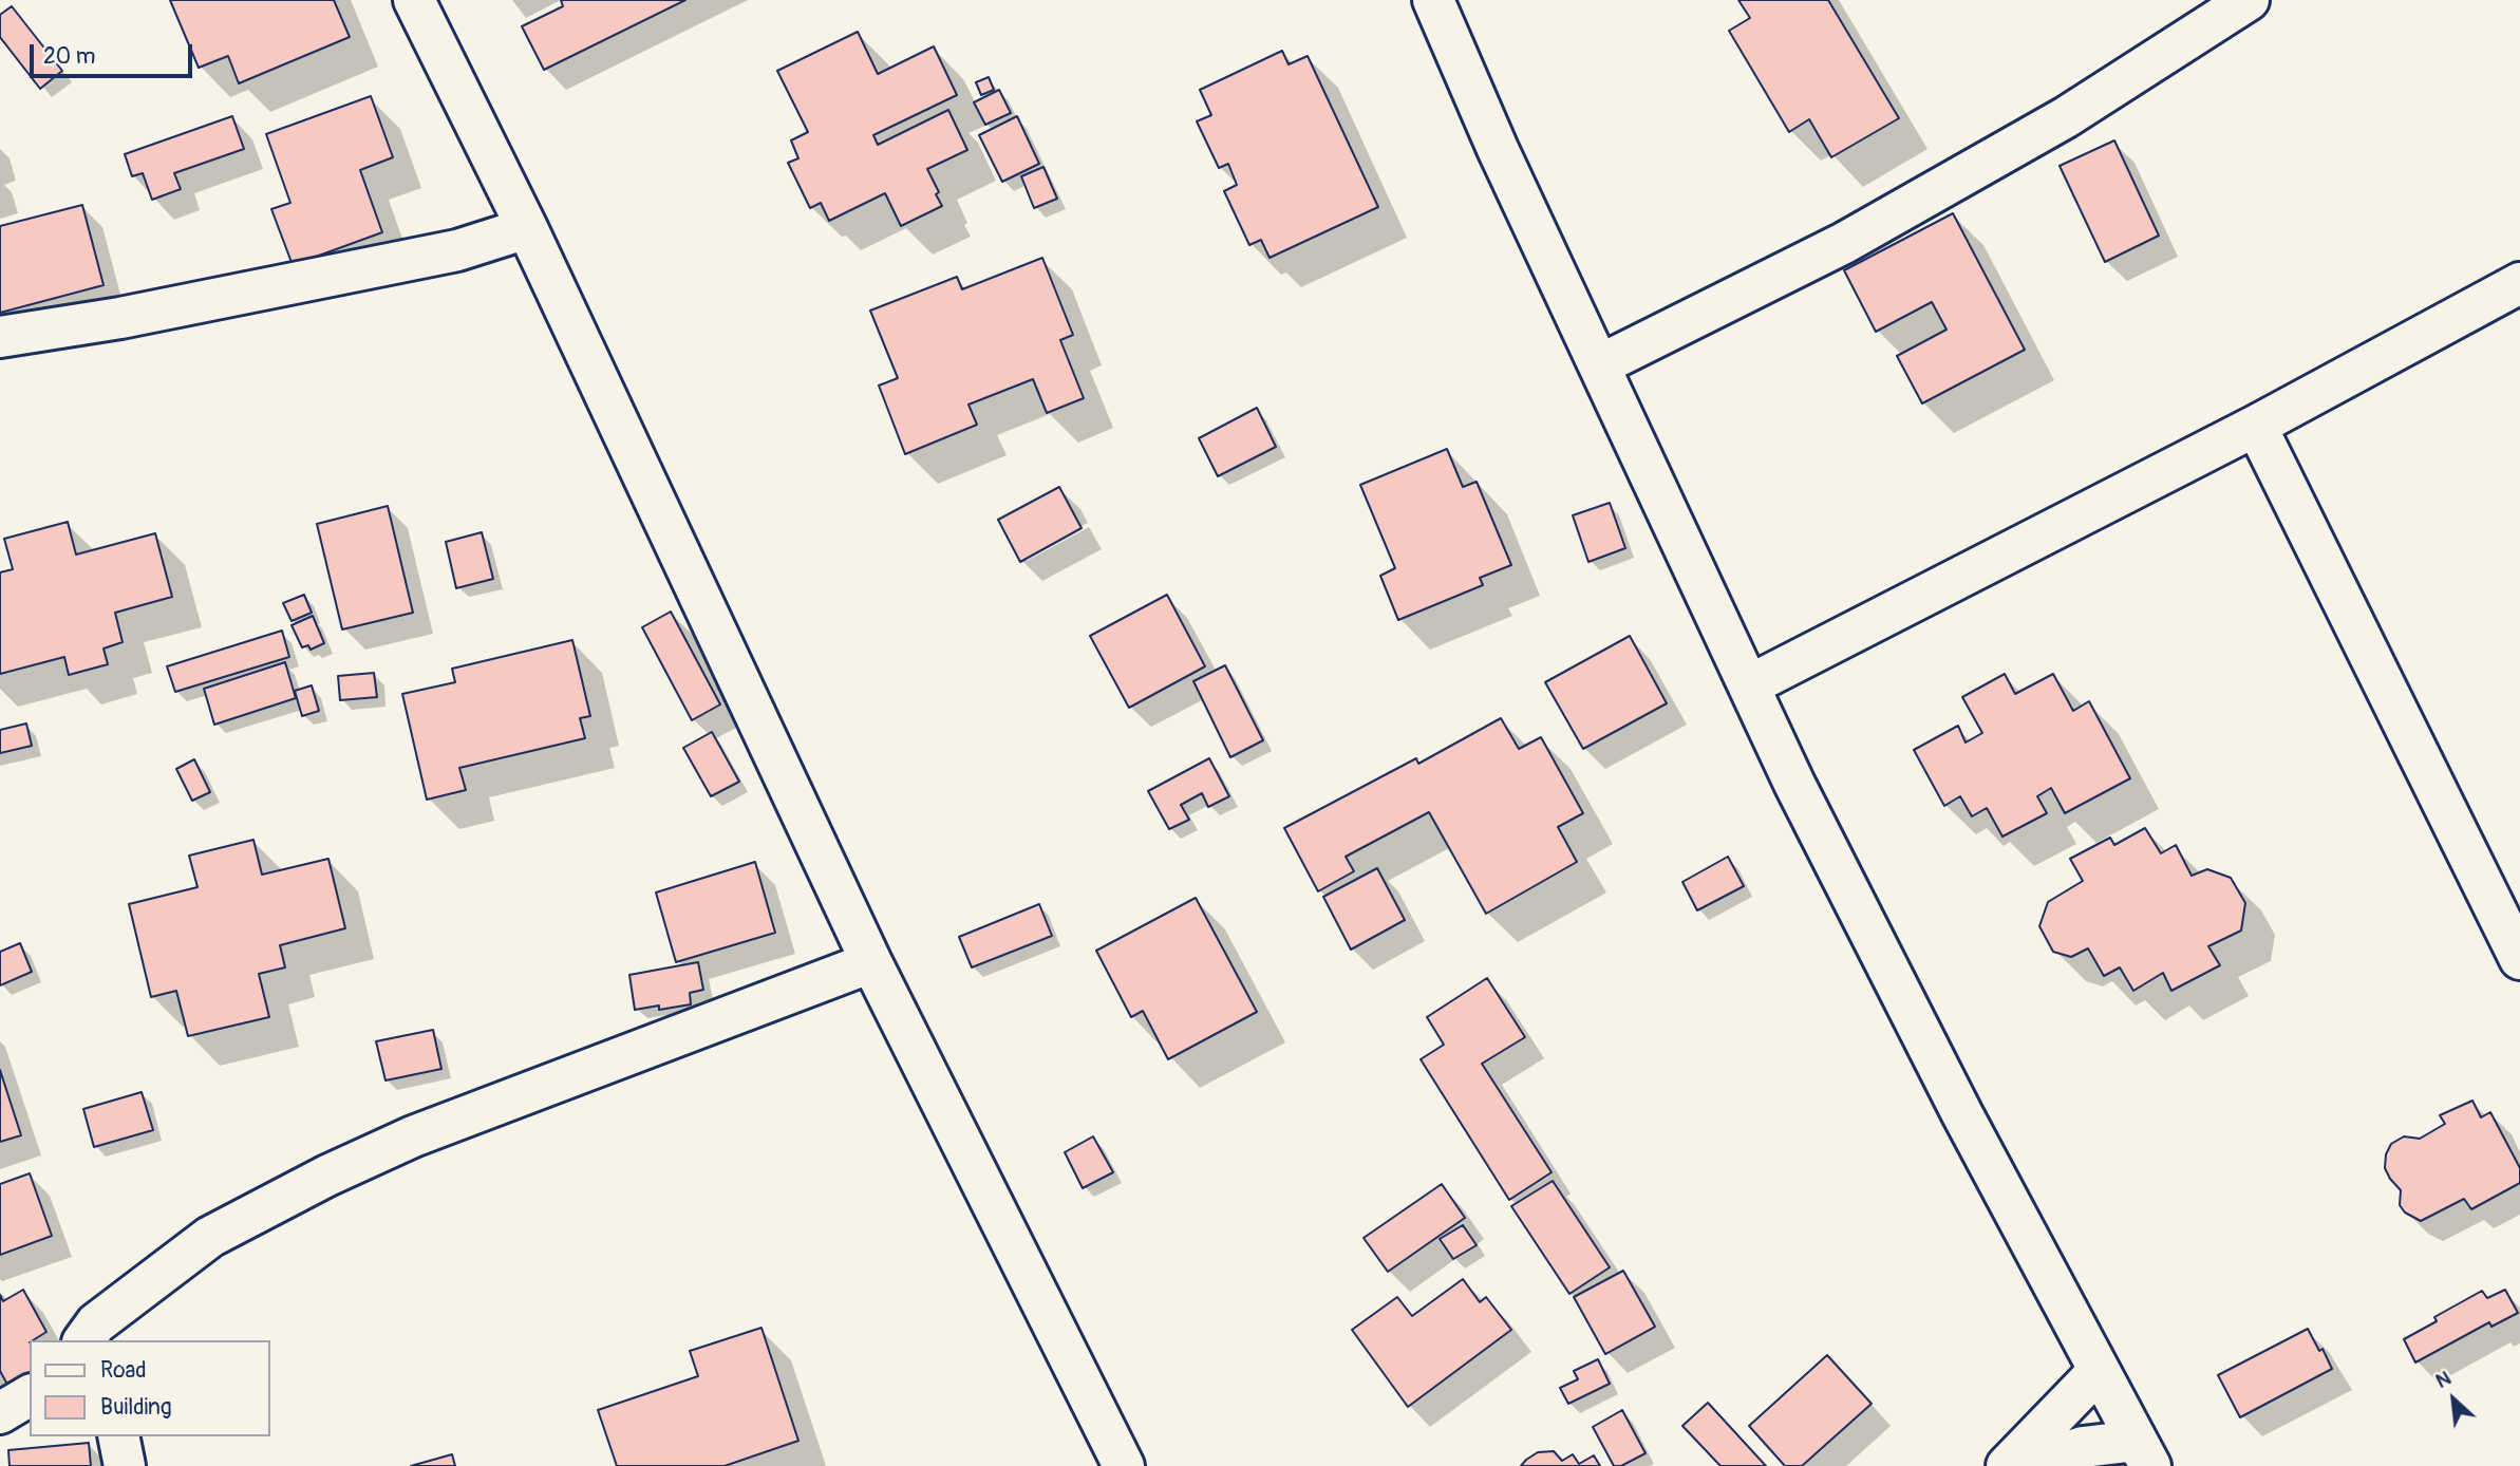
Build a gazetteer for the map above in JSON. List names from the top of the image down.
{
  "legend": ["Road", "Building"],
  "scale_bar": "20 m",
  "north": "top left"
}
